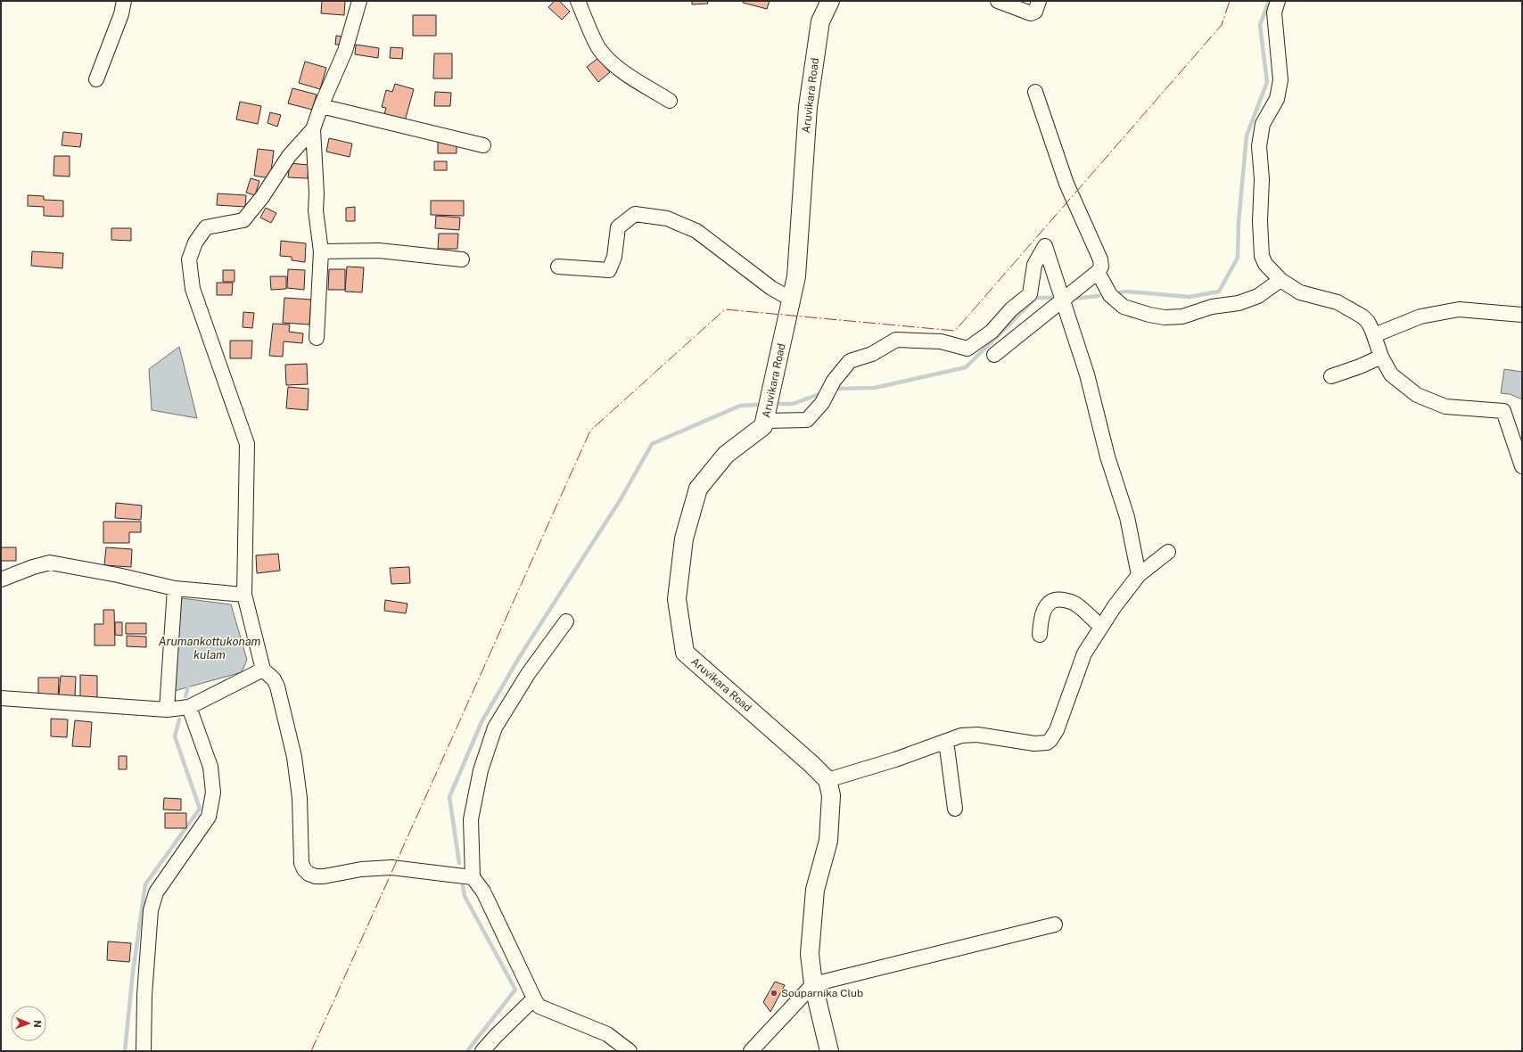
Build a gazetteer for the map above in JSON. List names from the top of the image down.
{
  "streets": {
    "main road": ["Aruvikara Road"]
  },
  "water": ["Arumankottukonam kulam"],
  "places": ["Souparnika Club"],
  "north": "right"
}
